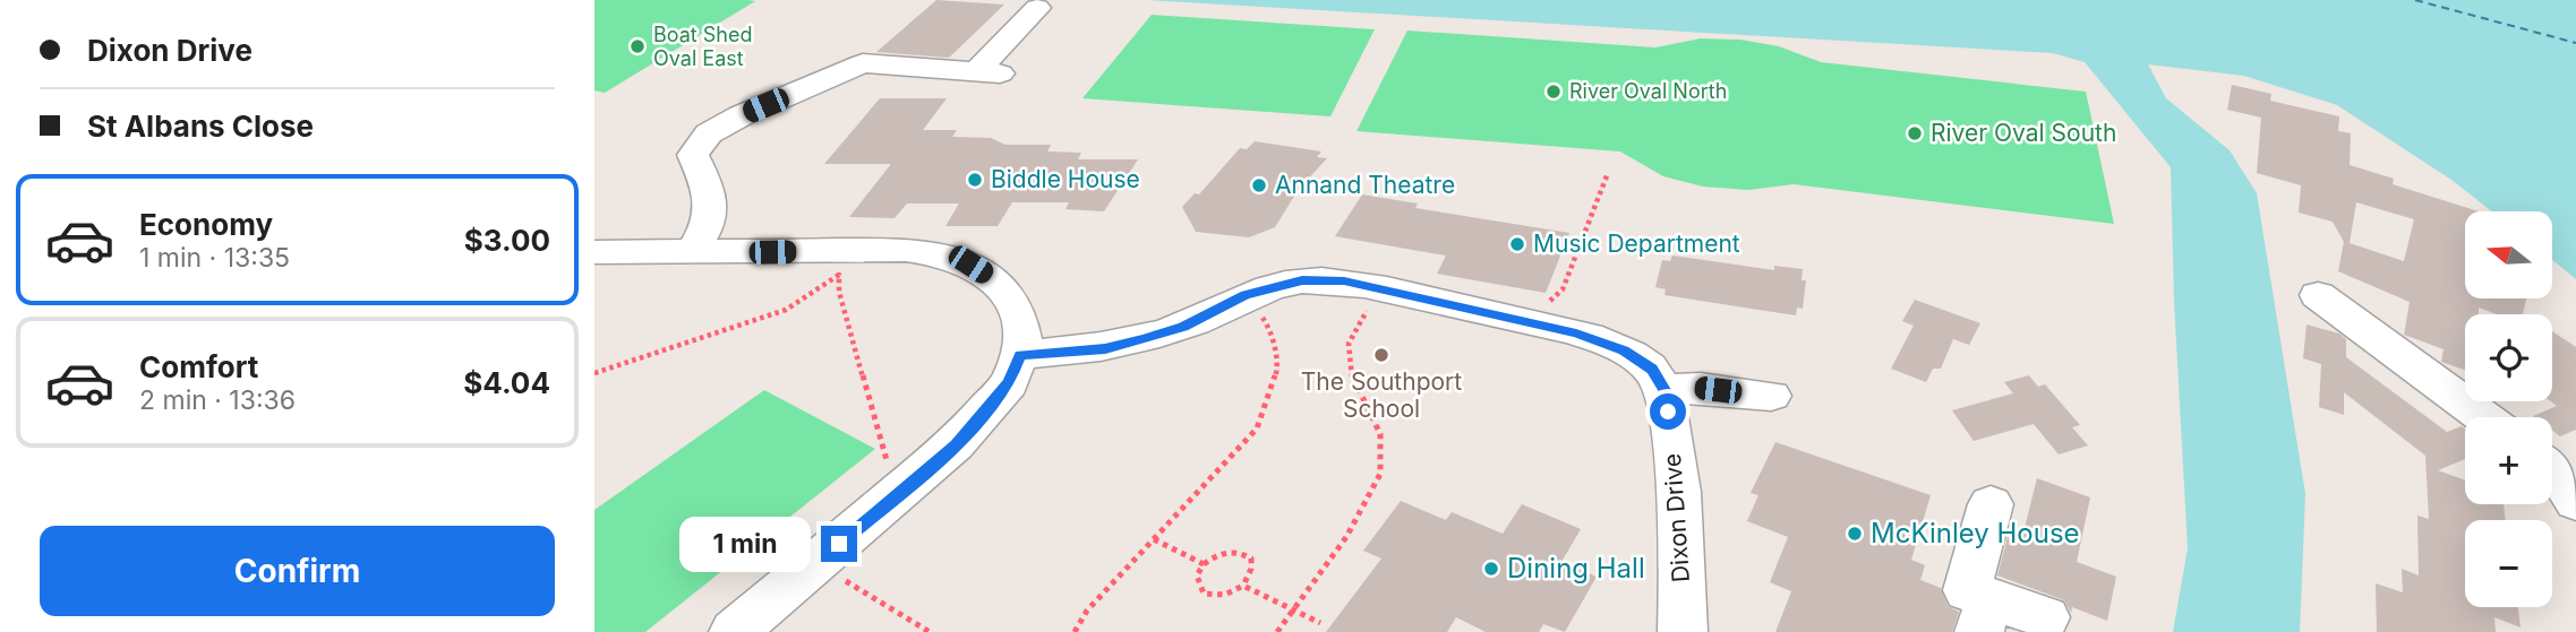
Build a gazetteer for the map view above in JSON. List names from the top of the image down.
{
  "streets": {
    "street": ["Dixon Drive"]
  },
  "places": [
    "Boat Shed Oval East",
    "River Oval North",
    "River Oval South",
    "Biddle House",
    "Annand Theatre",
    "Music Department",
    "The Southport School",
    "McKinley House",
    "Dining Hall"
  ],
  "north": "left",
  "page": {
    "banner": ["Dixon Drive", "St Albans Close"],
    "list": [
      {
        "name": "Economy",
        "note": "1 min · 13:35",
        "value": "$3.00"
      },
      {
        "name": "Comfort",
        "note": "2 min · 13:36",
        "value": "$4.04"
      }
    ],
    "map_buttons": ["+", "−"],
    "buttons": "Confirm",
    "bubble": "1 min"
  }
}
